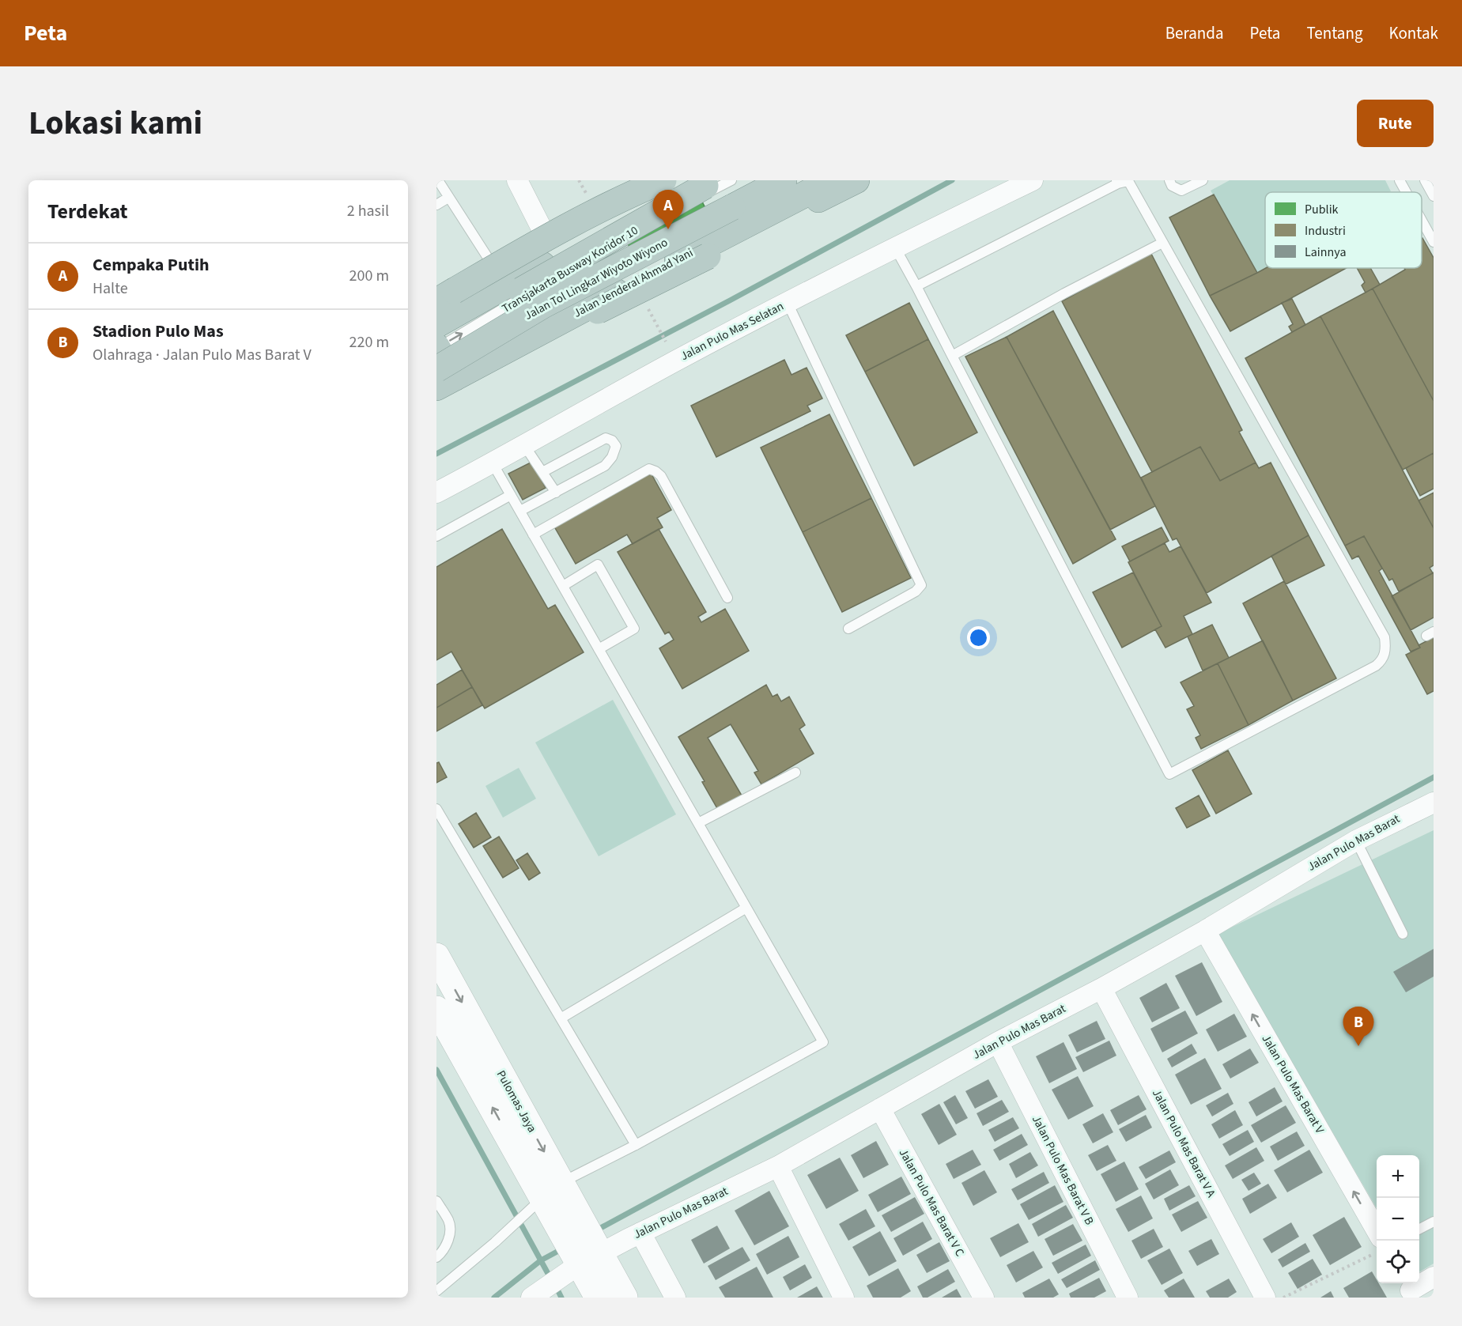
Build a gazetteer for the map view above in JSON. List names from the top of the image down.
{
  "streets": {
    "highway": ["Jalan Tol Lingkar Wiyoto Wiyono", "Jalan Jenderal Ahmad Yani"],
    "street": [
      "Jalan Pulo Mas Selatan",
      "Jalan Pulo Mas Barat",
      "Jalan Pulo Mas Barat V",
      "Pulomas Jaya",
      "Jalan Pulo Mas Barat V A",
      "Jalan Pulo Mas Barat V B",
      "Jalan Pulo Mas Barat V C"
    ],
    "lane": ["Transjakarta Busway Koridor 10"]
  },
  "crossings": [
    ["Transjakarta Busway Koridor 10", "Jalan Tol Lingkar Wiyoto Wiyono"],
    ["Transjakarta Busway Koridor 10", "Jalan Jenderal Ahmad Yani"],
    ["Jalan Tol Lingkar Wiyoto Wiyono", "Jalan Jenderal Ahmad Yani"],
    ["Jalan Pulo Mas Barat", "Jalan Pulo Mas Barat V"],
    ["Jalan Pulo Mas Barat", "Pulomas Jaya"],
    ["Jalan Pulo Mas Barat", "Jalan Pulo Mas Barat V A"],
    ["Jalan Pulo Mas Barat", "Jalan Pulo Mas Barat V B"],
    ["Jalan Pulo Mas Barat", "Jalan Pulo Mas Barat V C"]
  ],
  "one_way": ["Jalan Pulo Mas Barat V"],
  "legend": ["Publik", "Industri", "Lainnya"],
  "page": {
    "header": "Peta",
    "nav": [
      "Beranda",
      "Peta",
      "Tentang",
      "Kontak"
    ],
    "title": "Lokasi kami",
    "buttons": "Rute",
    "heading": ["Terdekat", "2 hasil"],
    "pins": ["A", "B"],
    "list": [
      {
        "mark": "A",
        "name": "Cempaka Putih",
        "note": "Halte",
        "value": "200 m"
      },
      {
        "mark": "B",
        "name": "Stadion Pulo Mas",
        "note": "Olahraga · Jalan Pulo Mas Barat V",
        "value": "220 m"
      }
    ],
    "map_buttons": ["+", "−"]
  }
}
